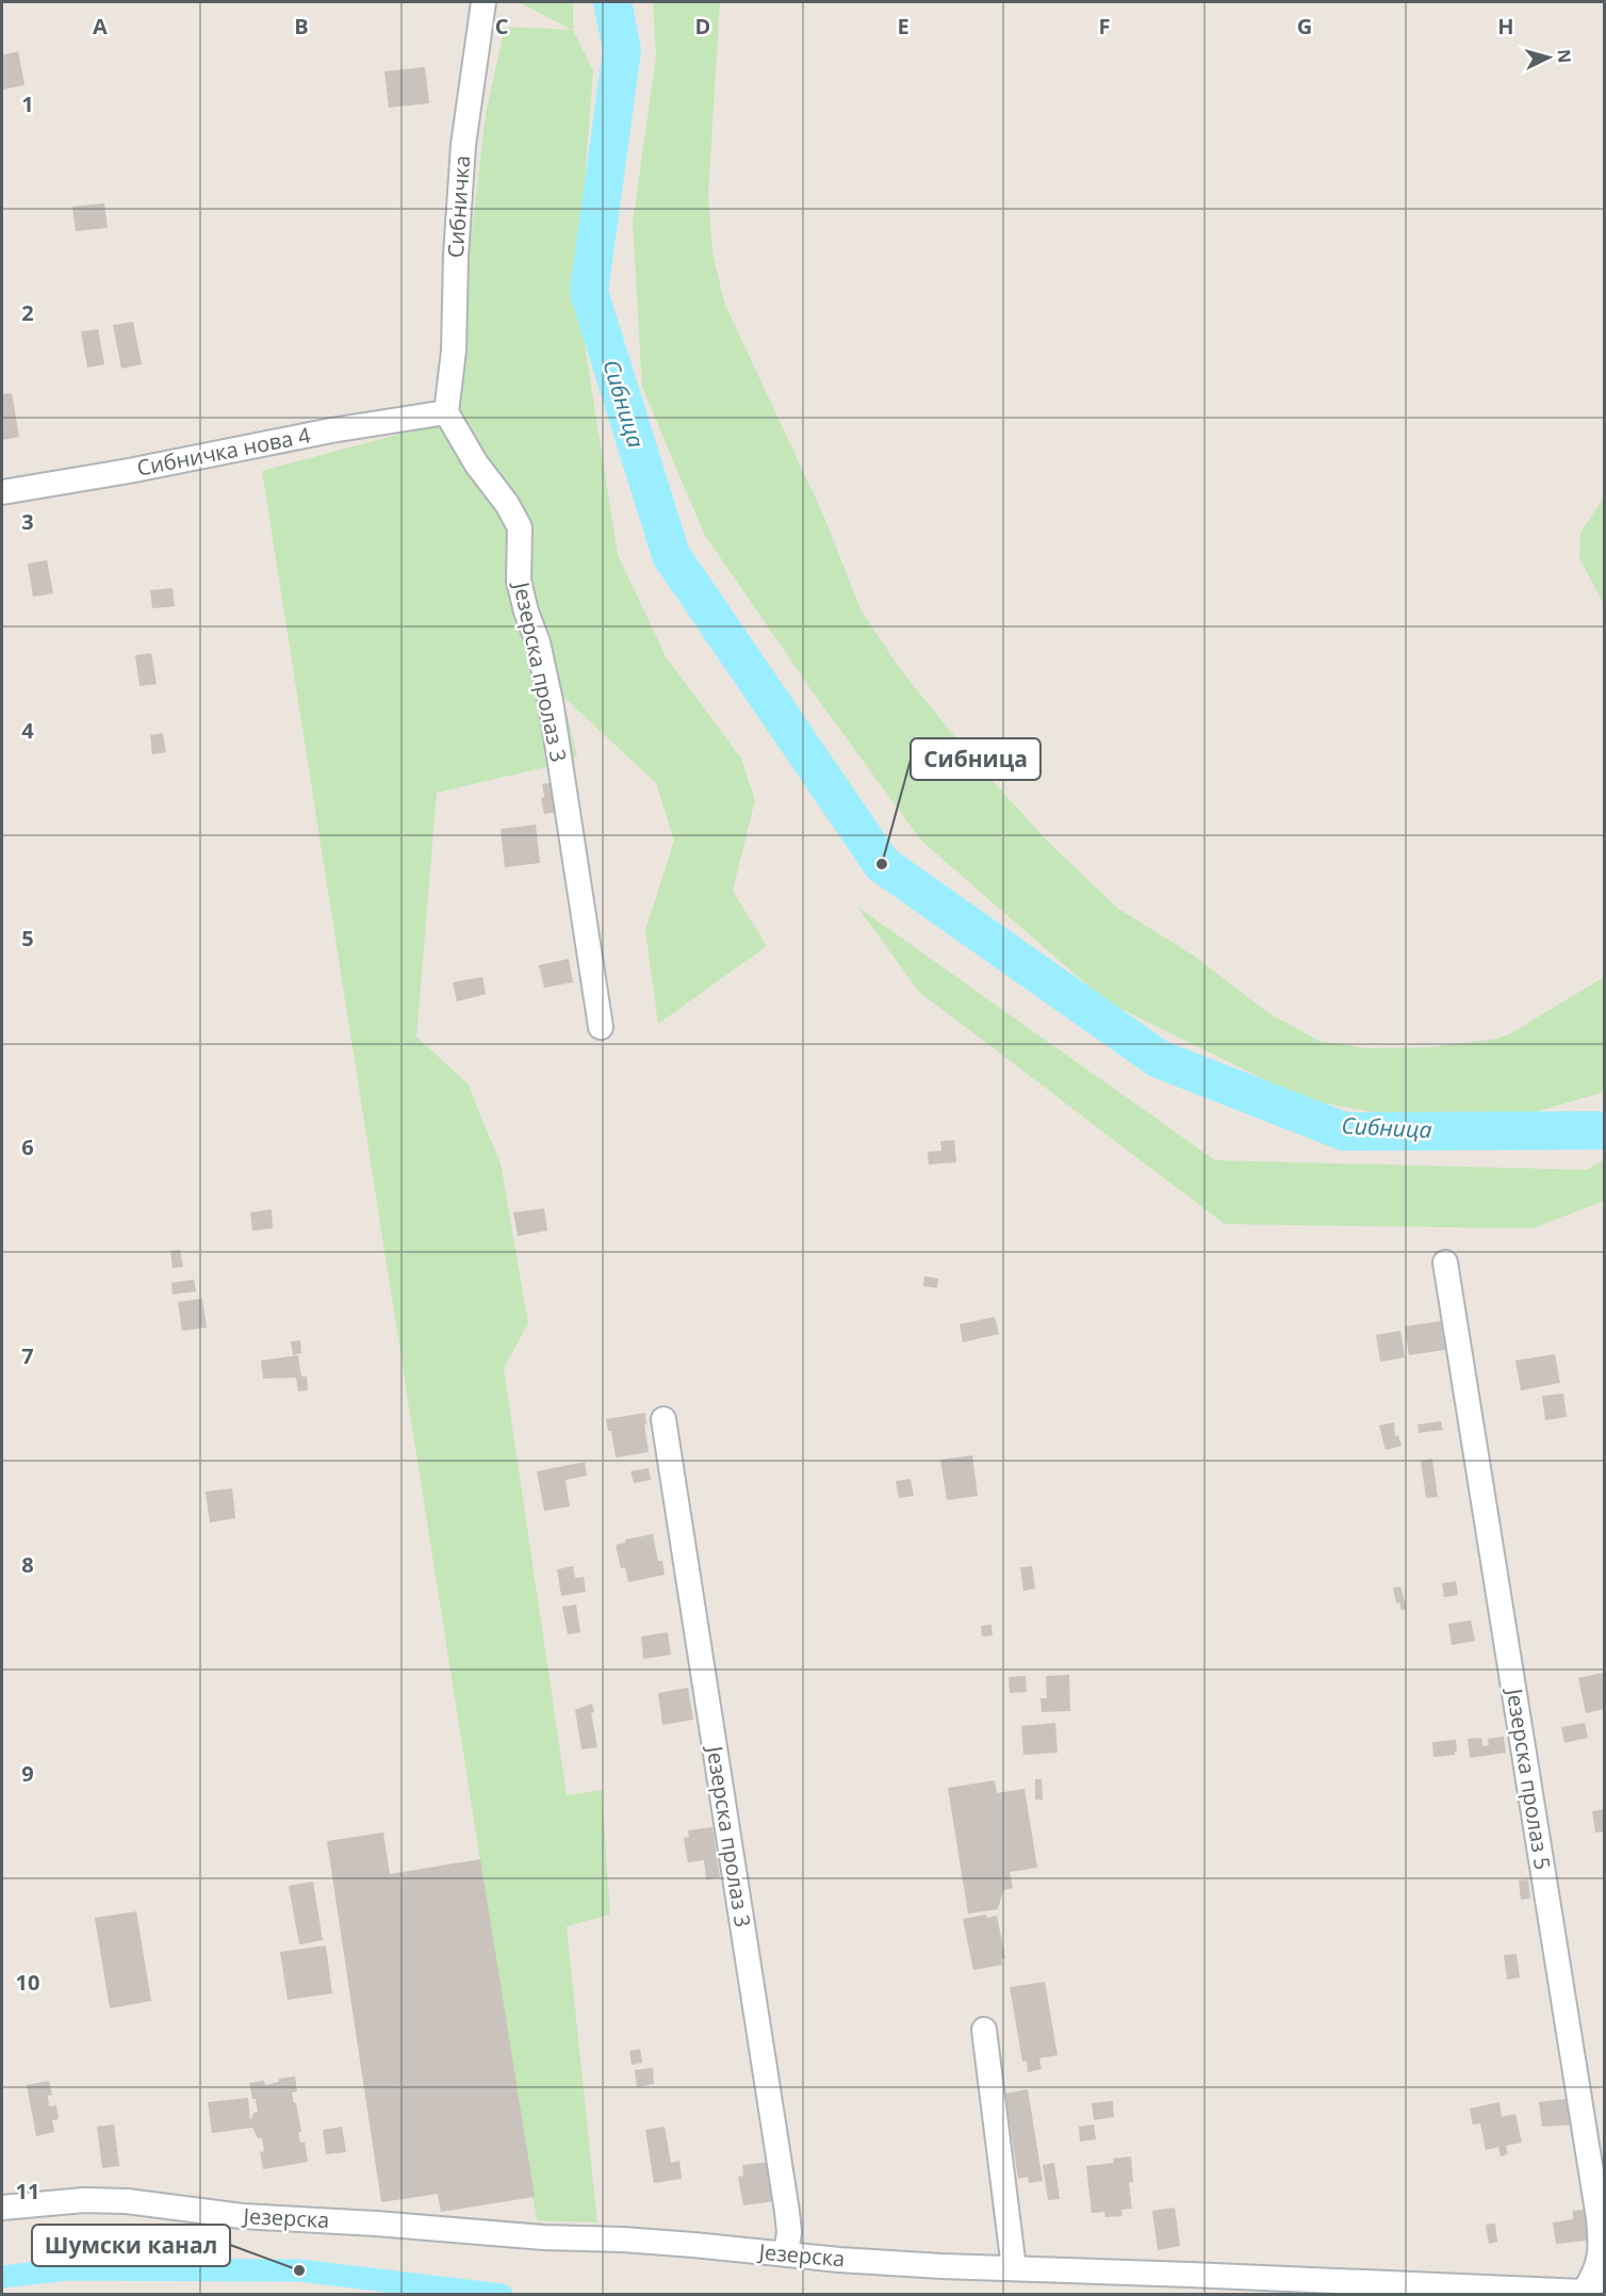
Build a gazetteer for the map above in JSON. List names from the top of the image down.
{
  "streets": {
    "street": [
      "Сибничка",
      "Сибничка нова 4",
      "Језерска пролаз 3",
      "Језерска пролаз 5",
      "Језерска"
    ]
  },
  "crossings": [
    ["Сибничка", "Сибничка нова 4"],
    ["Сибничка", "Језерска пролаз 3"],
    ["Сибничка нова 4", "Језерска пролаз 3"],
    ["Језерска пролаз 3", "Језерска"],
    ["Језерска пролаз 5", "Језерска"]
  ],
  "water": ["Сибница"],
  "places": ["Сибница", "Шумски канал"],
  "north": "right",
  "grid": {
    "columns": [
      "A",
      "B",
      "C",
      "D",
      "E",
      "F",
      "G",
      "H"
    ],
    "rows": [
      "1",
      "2",
      "3",
      "4",
      "5",
      "6",
      "7",
      "8",
      "9",
      "10",
      "11"
    ]
  }
}
